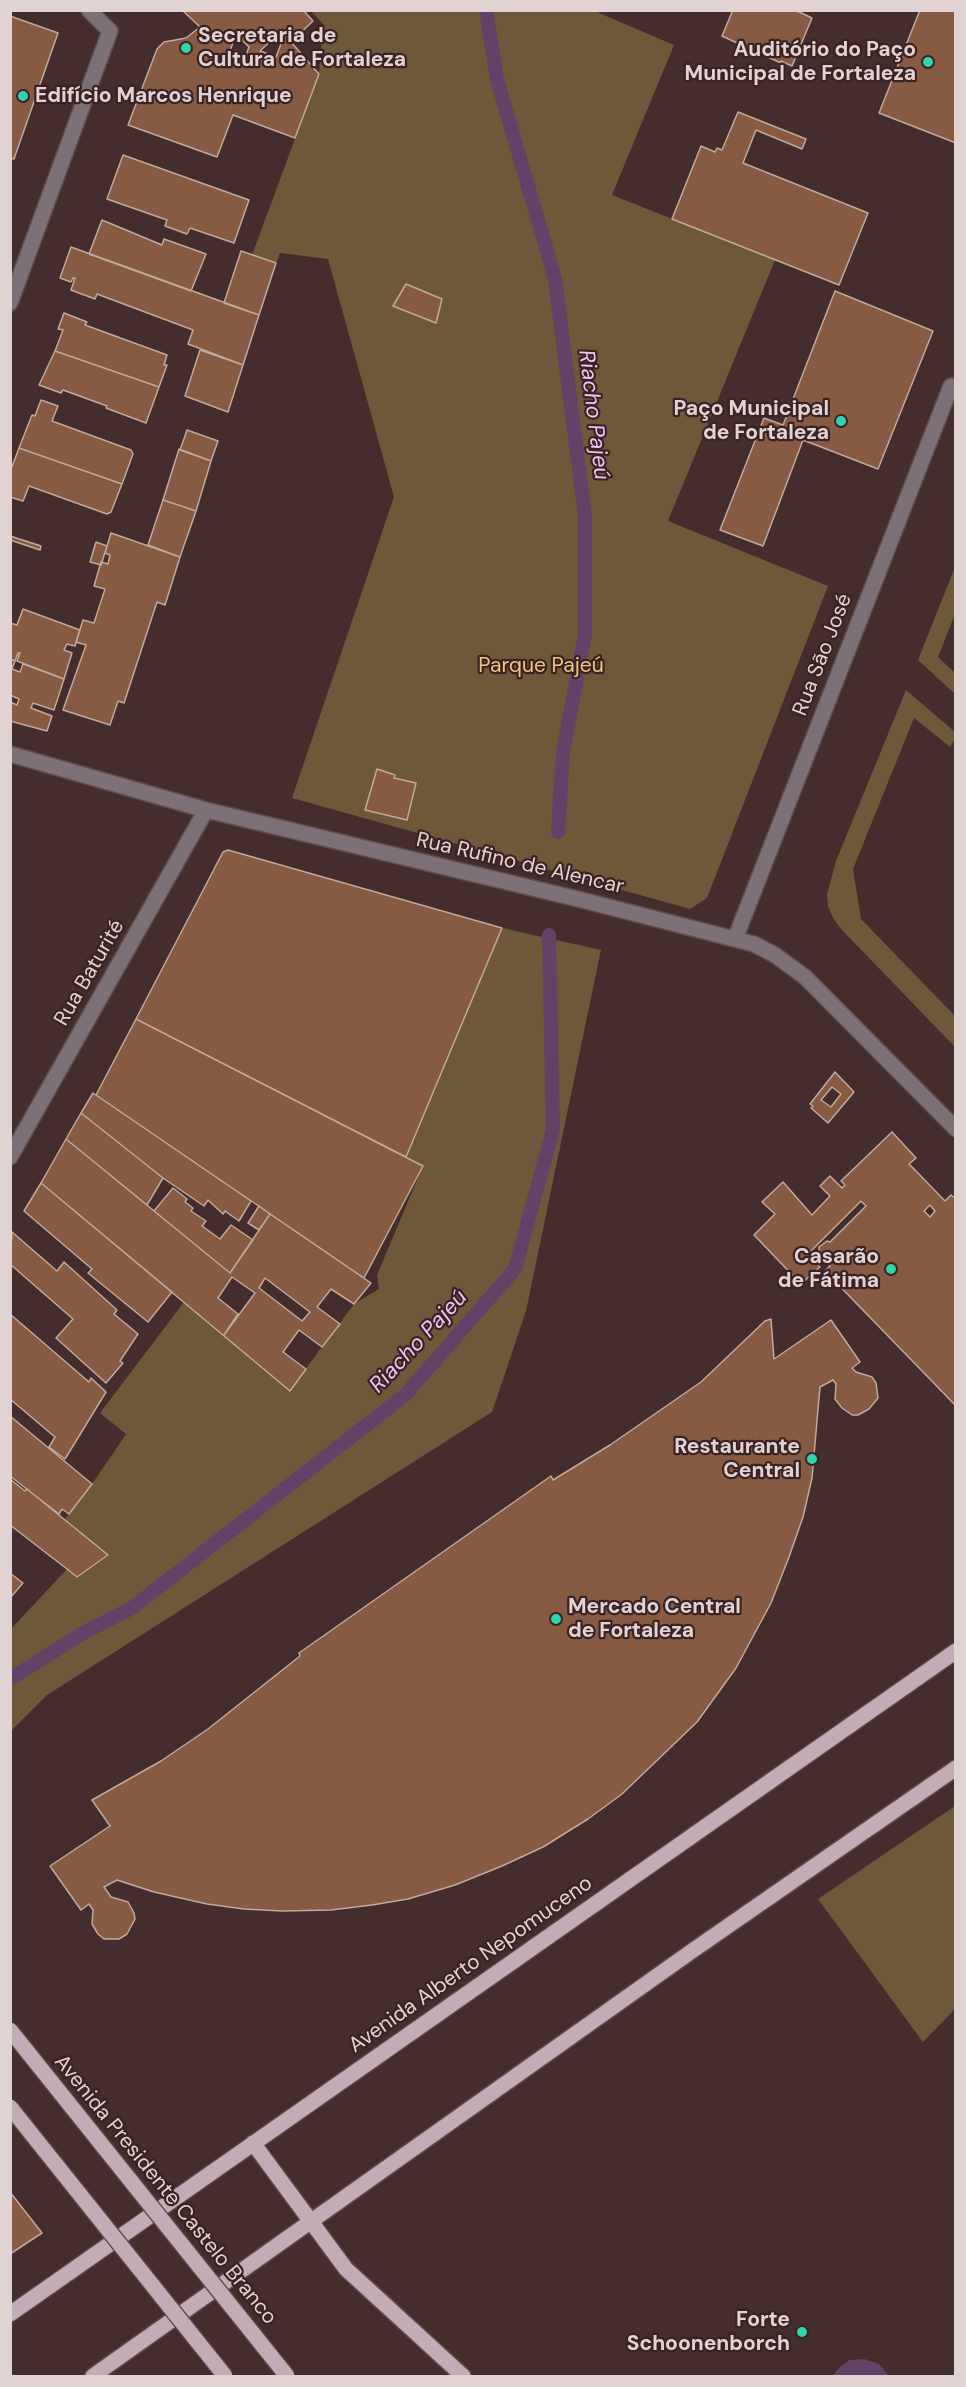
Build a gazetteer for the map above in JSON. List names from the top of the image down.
{
  "streets": {
    "main road": ["Avenida Alberto Nepomuceno", "Avenida Presidente Castelo Branco"],
    "street": ["Rua São José", "Rua Rufino de Alencar", "Rua Baturité"]
  },
  "crossings": [
    ["Rua São José", "Rua Rufino de Alencar"],
    ["Rua Rufino de Alencar", "Rua Baturité"]
  ],
  "water": ["Riacho Pajeú"],
  "parks": ["Parque Pajeú"],
  "places": [
    "Secretaria de Cultura de Fortaleza",
    "Auditório do Paço Municipal de Fortaleza",
    "Edifício Marcos Henrique",
    "Paço Municipal de Fortaleza",
    "Casarão de Fátima",
    "Restaurante Central",
    "Mercado Central de Fortaleza",
    "Forte Schoonenborch"
  ]
}
